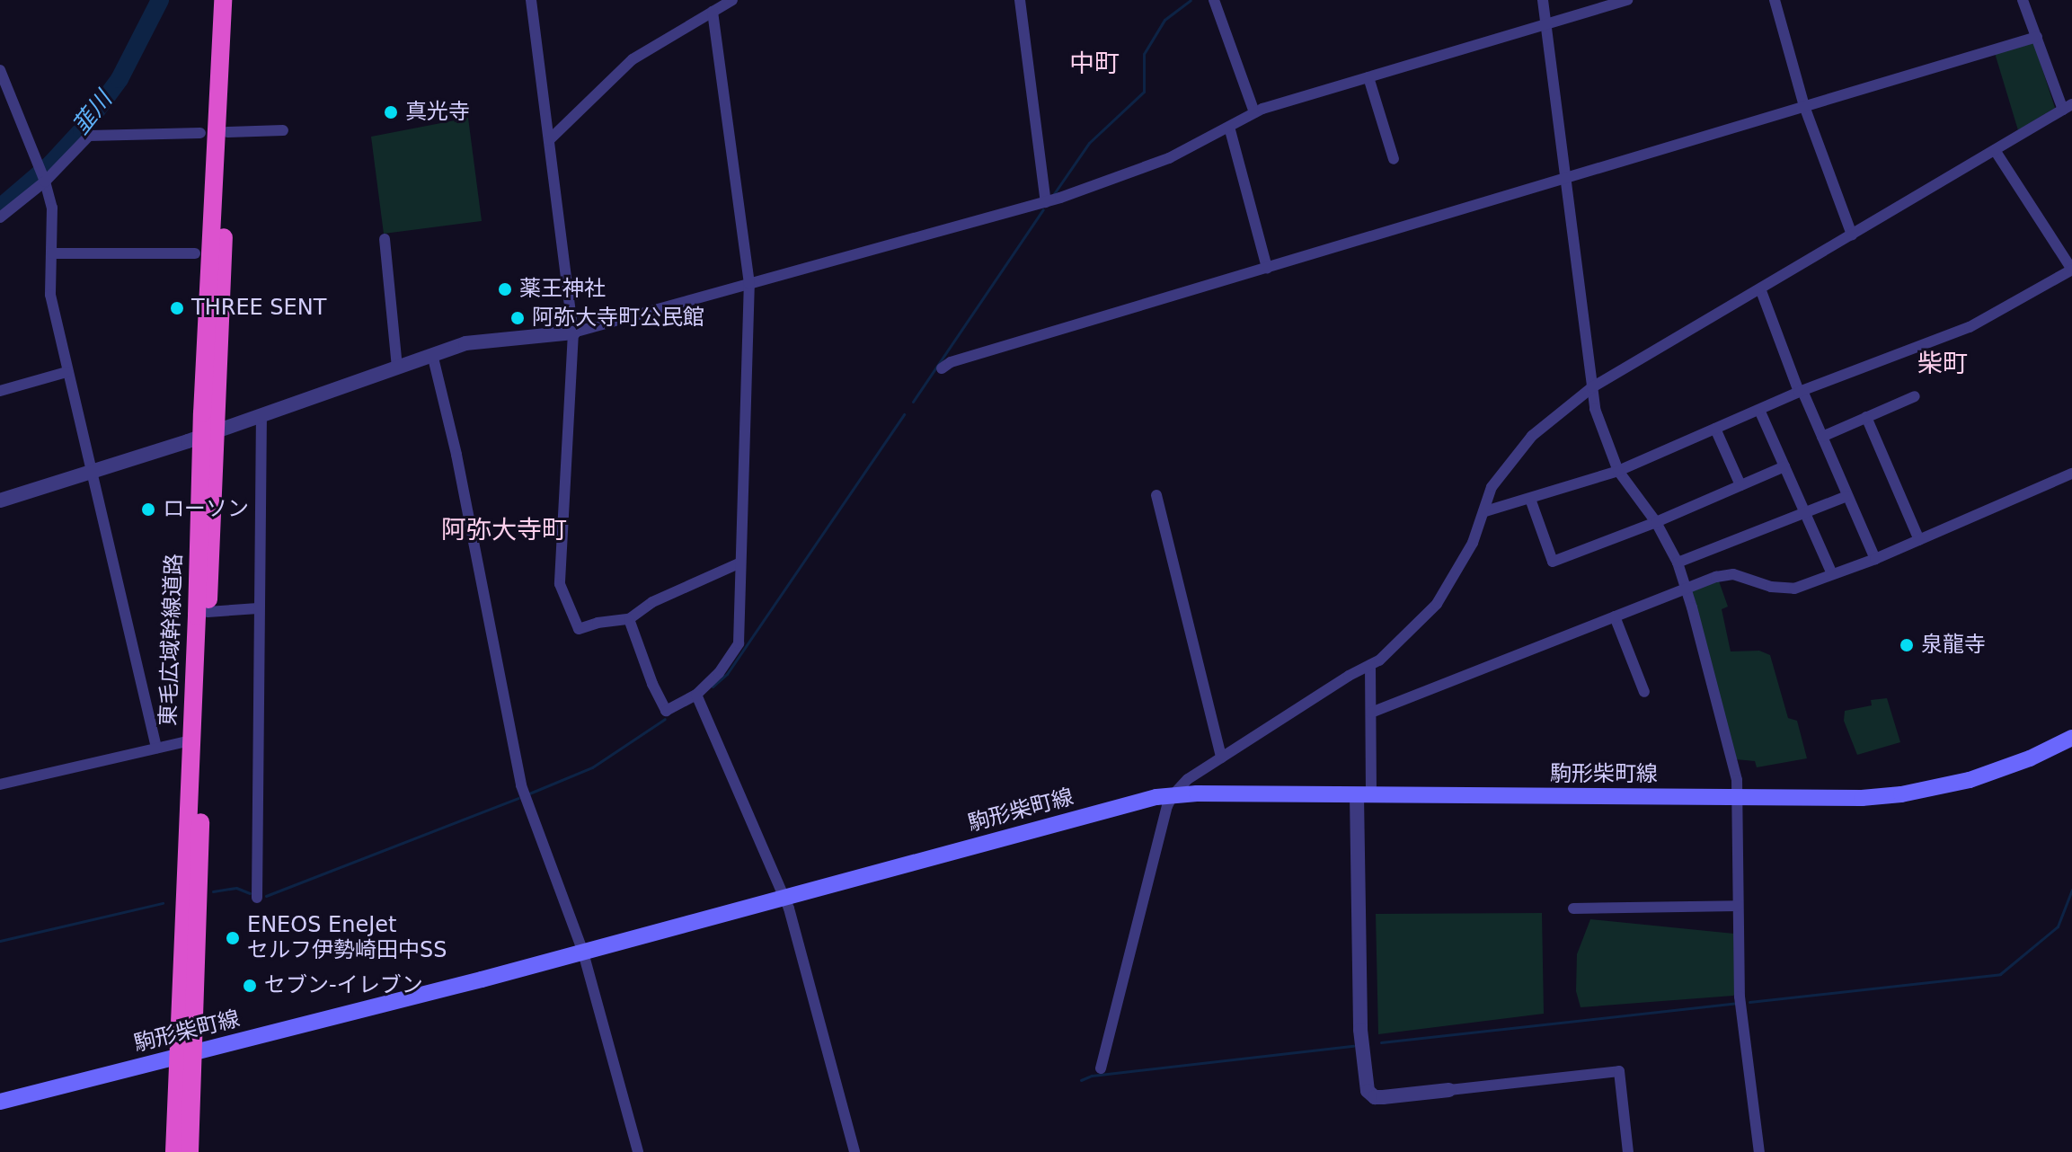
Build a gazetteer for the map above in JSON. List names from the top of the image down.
{
  "streets": {
    "highway": ["東毛広域幹線道路"],
    "main road": ["駒形柴町線"]
  },
  "crossings": [
    ["東毛広域幹線道路", "駒形柴町線"]
  ],
  "districts": ["中町", "柴町", "阿弥大寺町"],
  "water": ["韮川"],
  "places": [
    "真光寺",
    "薬王神社",
    "THREE SENT",
    "阿弥大寺町公民館",
    "ローソン",
    "泉龍寺",
    "ENEOS EneJet セルフ伊勢崎田中SS",
    "セブン-イレブン"
  ]
}
